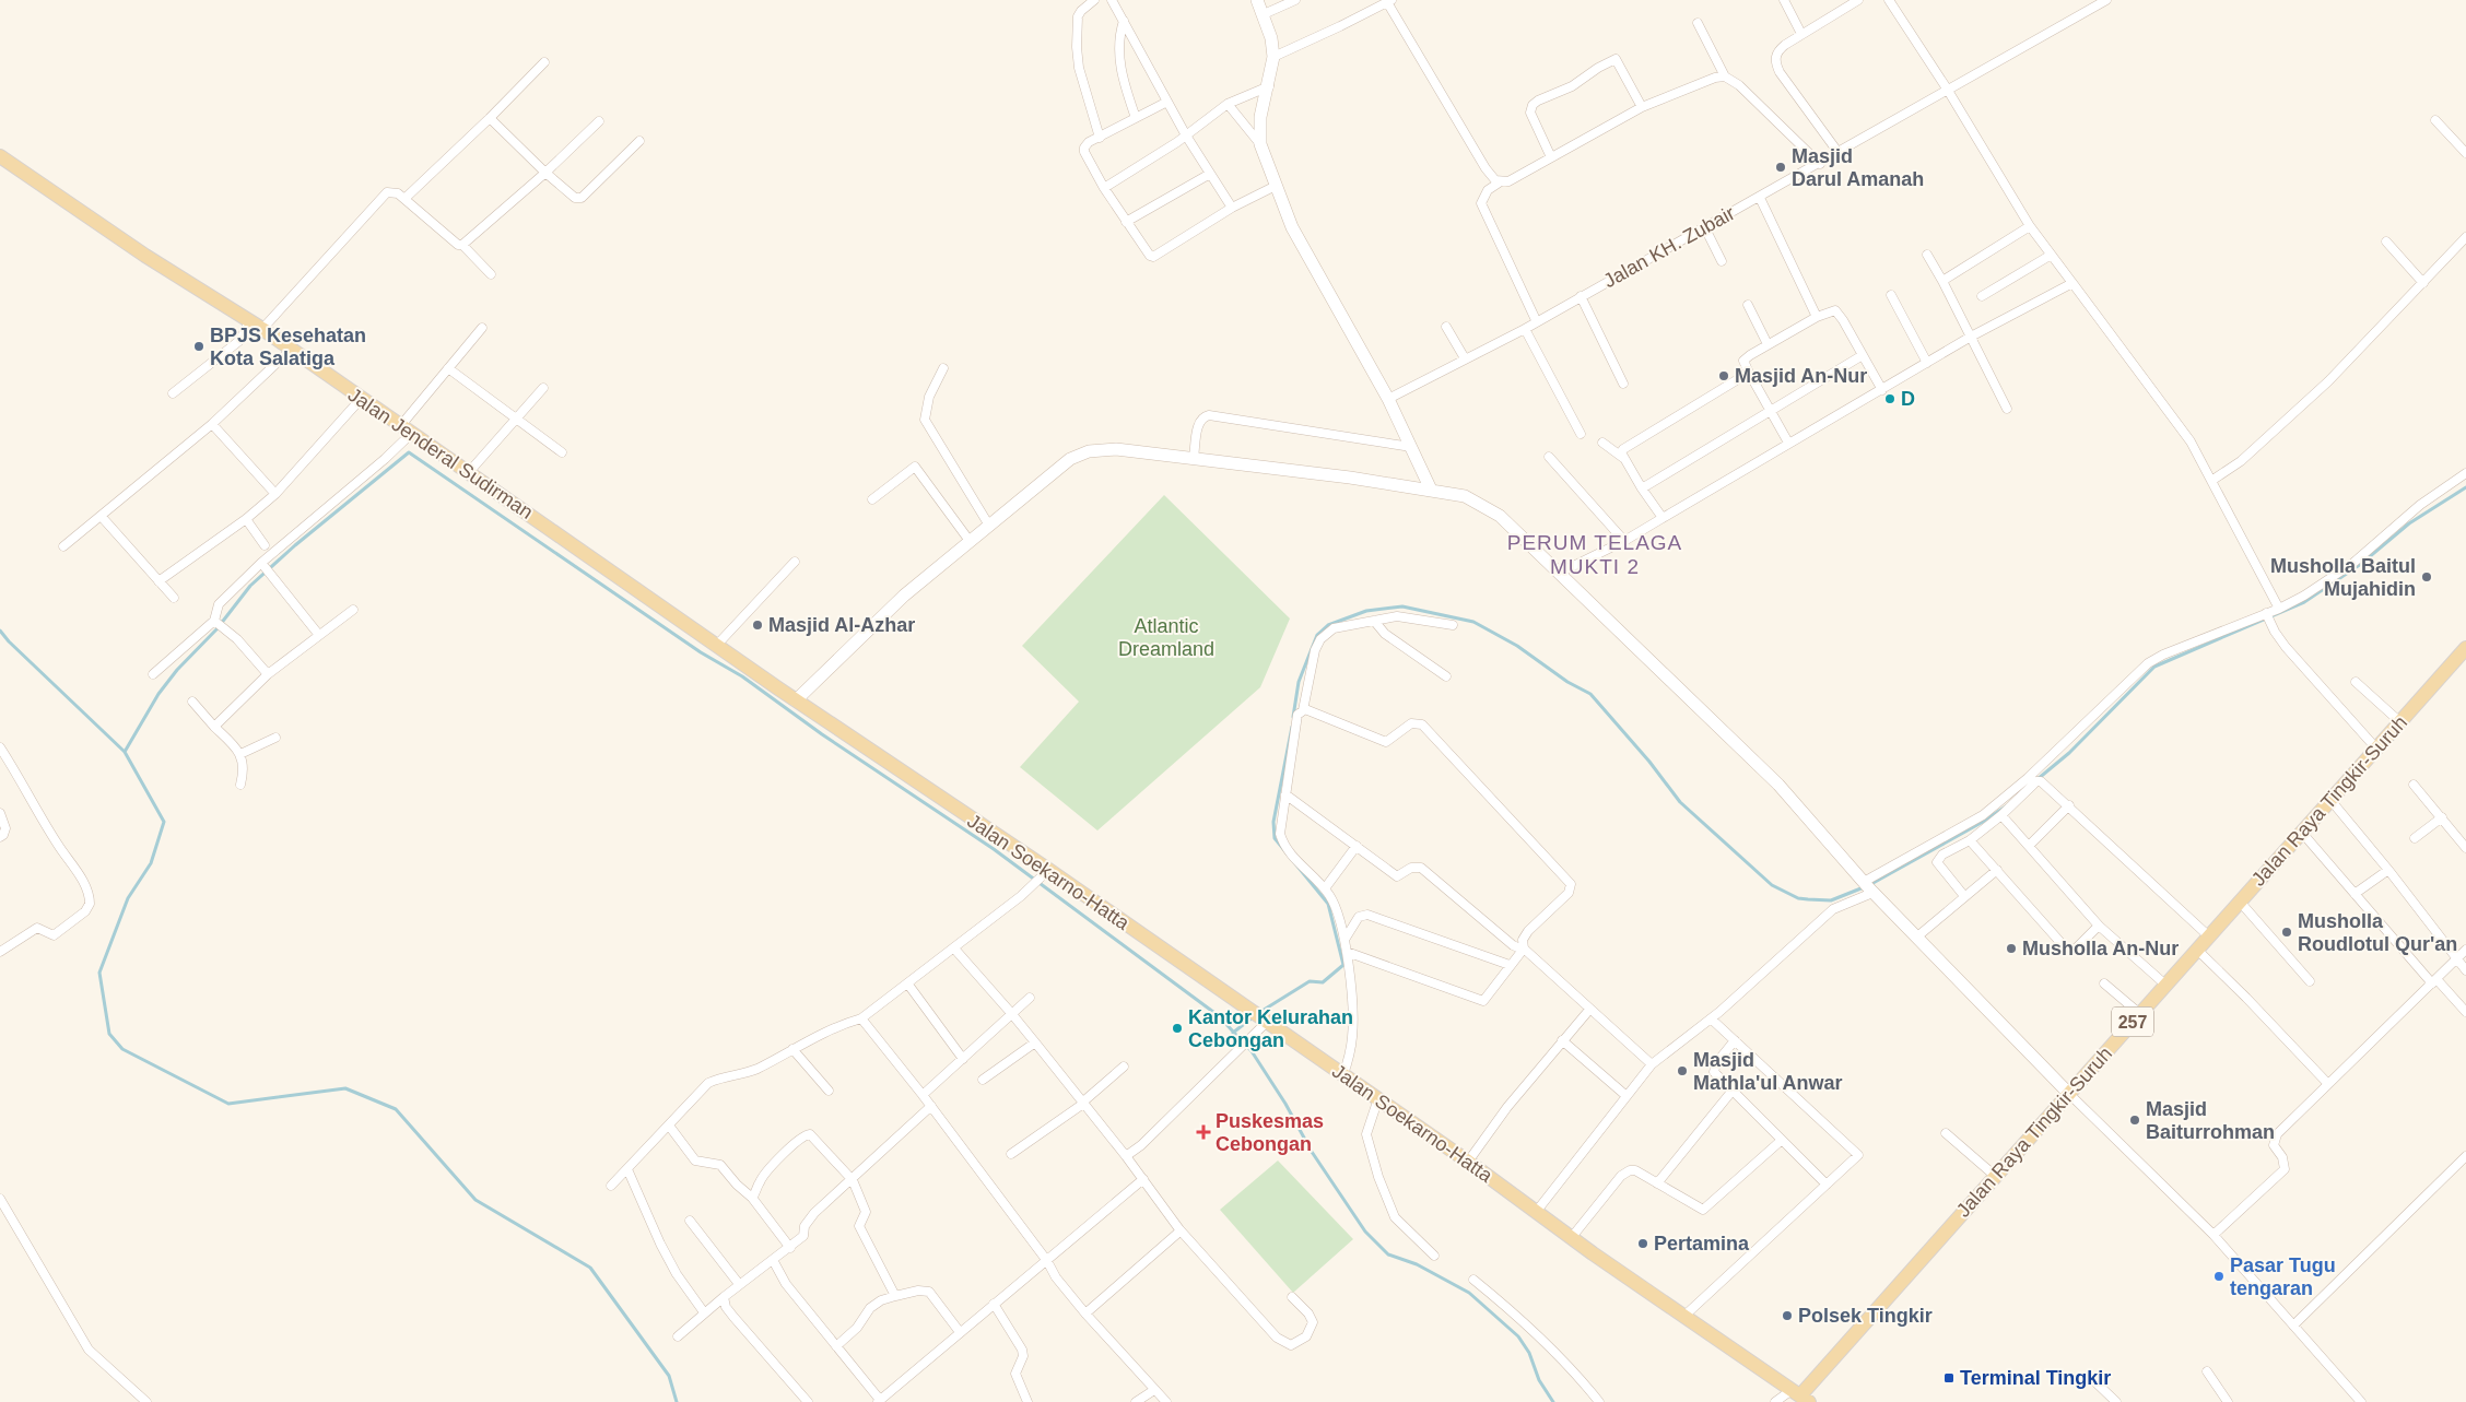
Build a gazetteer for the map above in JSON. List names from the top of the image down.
{
  "streets": {
    "main road": [
      "Jalan Jenderal Sudirman",
      "Jalan Raya Tingkir-Suruh",
      "Jalan Soekarno-Hatta",
      "257"
    ],
    "street": ["Jalan KH. Zubair"]
  },
  "crossings": [
    ["Jalan Jenderal Sudirman", "Jalan Soekarno-Hatta"],
    ["Jalan Raya Tingkir-Suruh", "Jalan Soekarno-Hatta"]
  ],
  "districts": ["PERUM TELAGA MUKTI 2"],
  "parks": ["Atlantic Dreamland"],
  "places": {
    "other": [
      "Masjid Darul Amanah",
      "BPJS Kesehatan Kota Salatiga",
      "Masjid An-Nur",
      "D",
      "Musholla Baitul Mujahidin",
      "Masjid Al-Azhar",
      "Musholla Roudlotul Qur'an",
      "Musholla An-Nur",
      "Kantor Kelurahan Cebongan",
      "Masjid Mathla'ul Anwar",
      "Masjid Baiturrohman",
      "Pertamina",
      "Pasar Tugu tengaran",
      "Polsek Tingkir"
    ],
    "health": ["Puskesmas Cebongan"],
    "transit": ["Terminal Tingkir"]
  }
}
